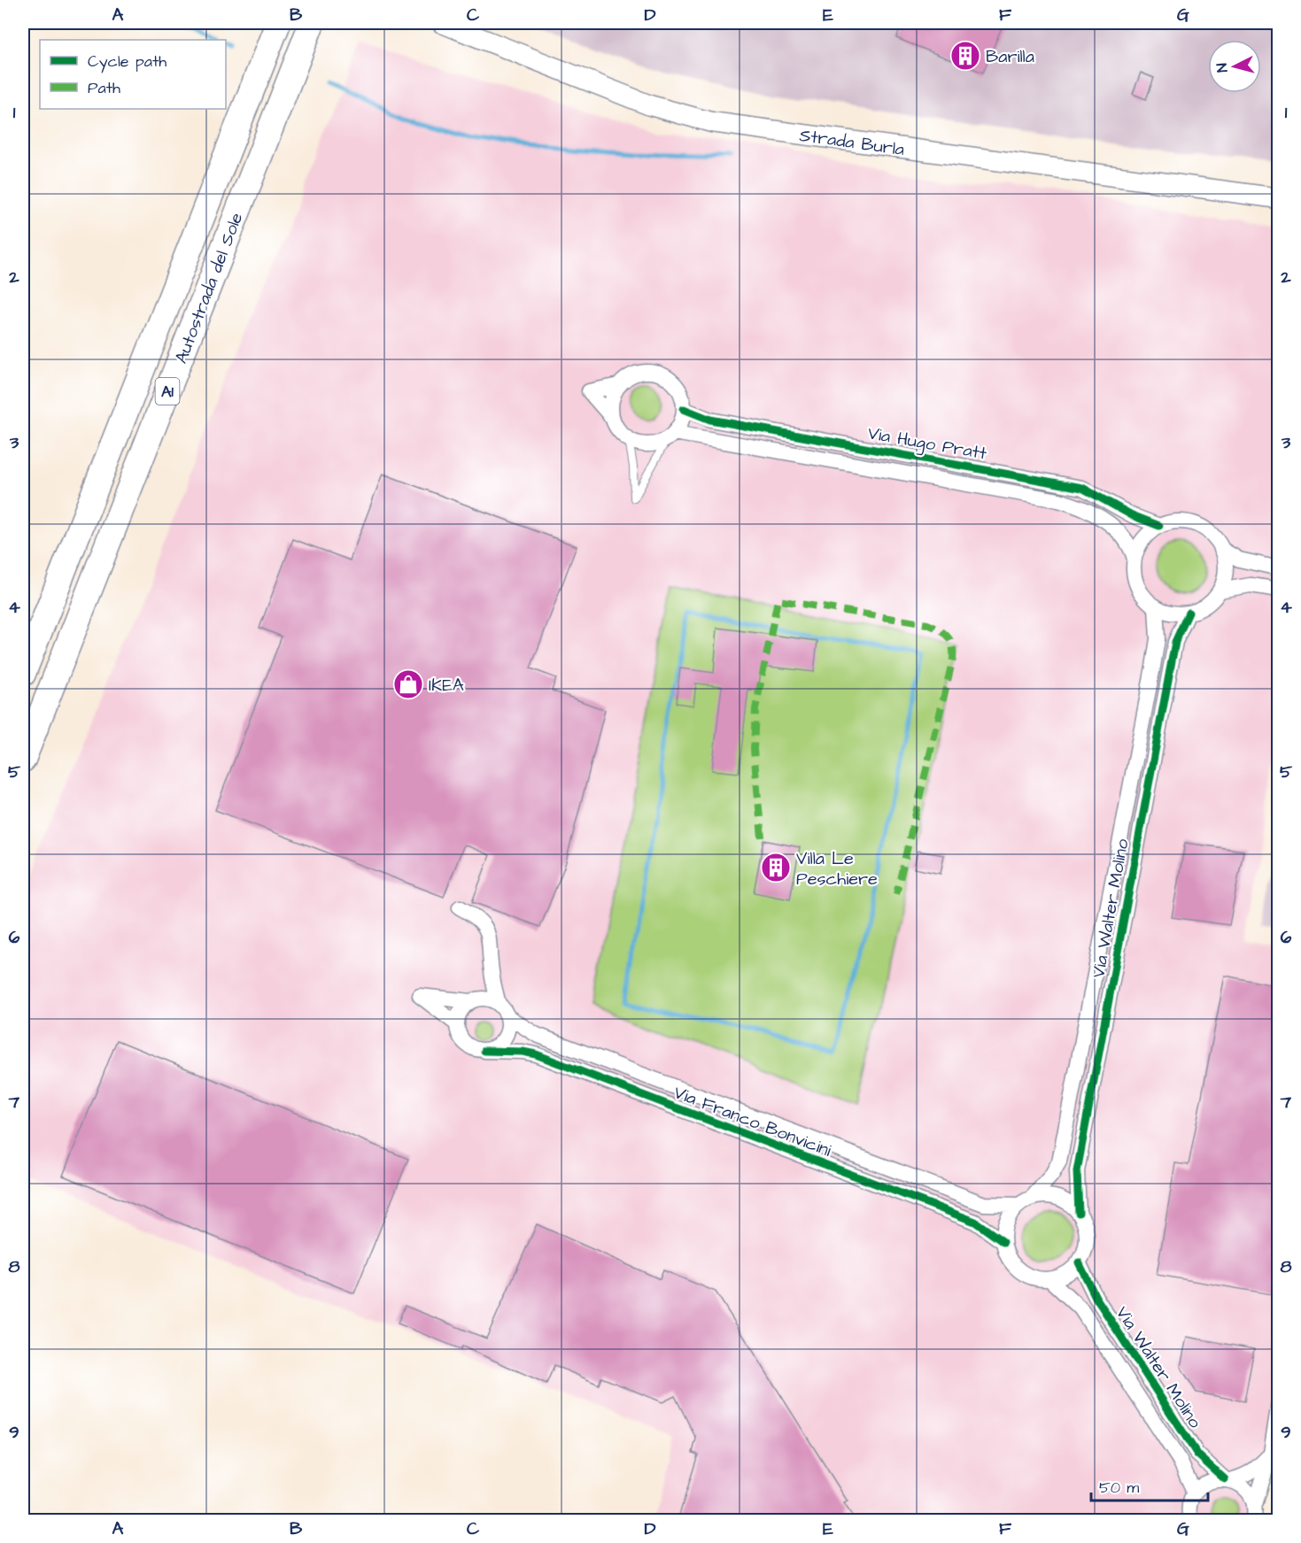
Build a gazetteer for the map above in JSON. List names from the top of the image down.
{
  "streets": {
    "highway": ["Autostrada del Sole", "A1"],
    "main road": ["Strada Burla"],
    "street": ["Via Hugo Pratt", "Via Walter Molino", "Via Franco Bonvicini"]
  },
  "crossings": [
    ["Via Hugo Pratt", "Via Walter Molino"],
    ["Via Walter Molino", "Via Franco Bonvicini"]
  ],
  "places": {
    "building": ["Barilla", "Villa Le Peschiere"],
    "shop": ["IKEA"]
  },
  "legend": ["Cycle path", "Path"],
  "scale_bar": "50 m",
  "north": "left",
  "grid": {
    "columns": [
      "A",
      "B",
      "C",
      "D",
      "E",
      "F",
      "G"
    ],
    "rows": [
      "1",
      "2",
      "3",
      "4",
      "5",
      "6",
      "7",
      "8",
      "9"
    ]
  }
}
